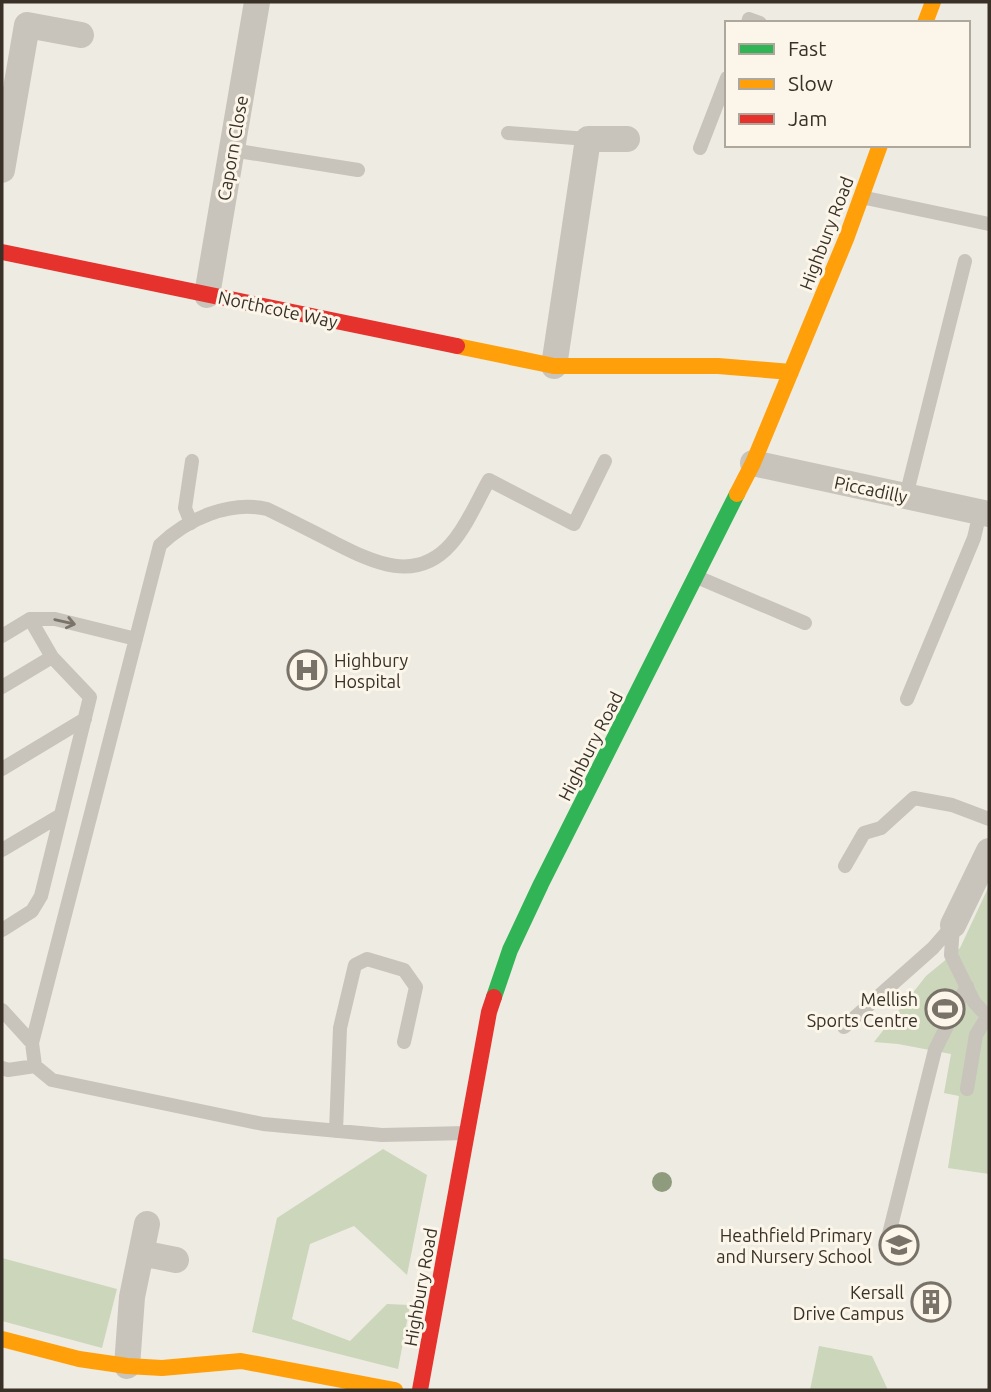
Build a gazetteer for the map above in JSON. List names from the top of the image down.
{
  "streets": {
    "main road": ["Highbury Road", "Northcote Way"],
    "street": ["Caporn Close", "Piccadilly"]
  },
  "crossings": [
    ["Caporn Close", "Northcote Way"],
    ["Highbury Road", "Northcote Way"],
    ["Highbury Road", "Piccadilly"]
  ],
  "places": {
    "hospital": ["Highbury Hospital"],
    "sports": ["Mellish Sports Centre"],
    "school or university": ["Heathfield Primary and Nursery School"],
    "building": ["Kersall Drive Campus"]
  },
  "legend": ["Fast", "Slow", "Jam"]
}
